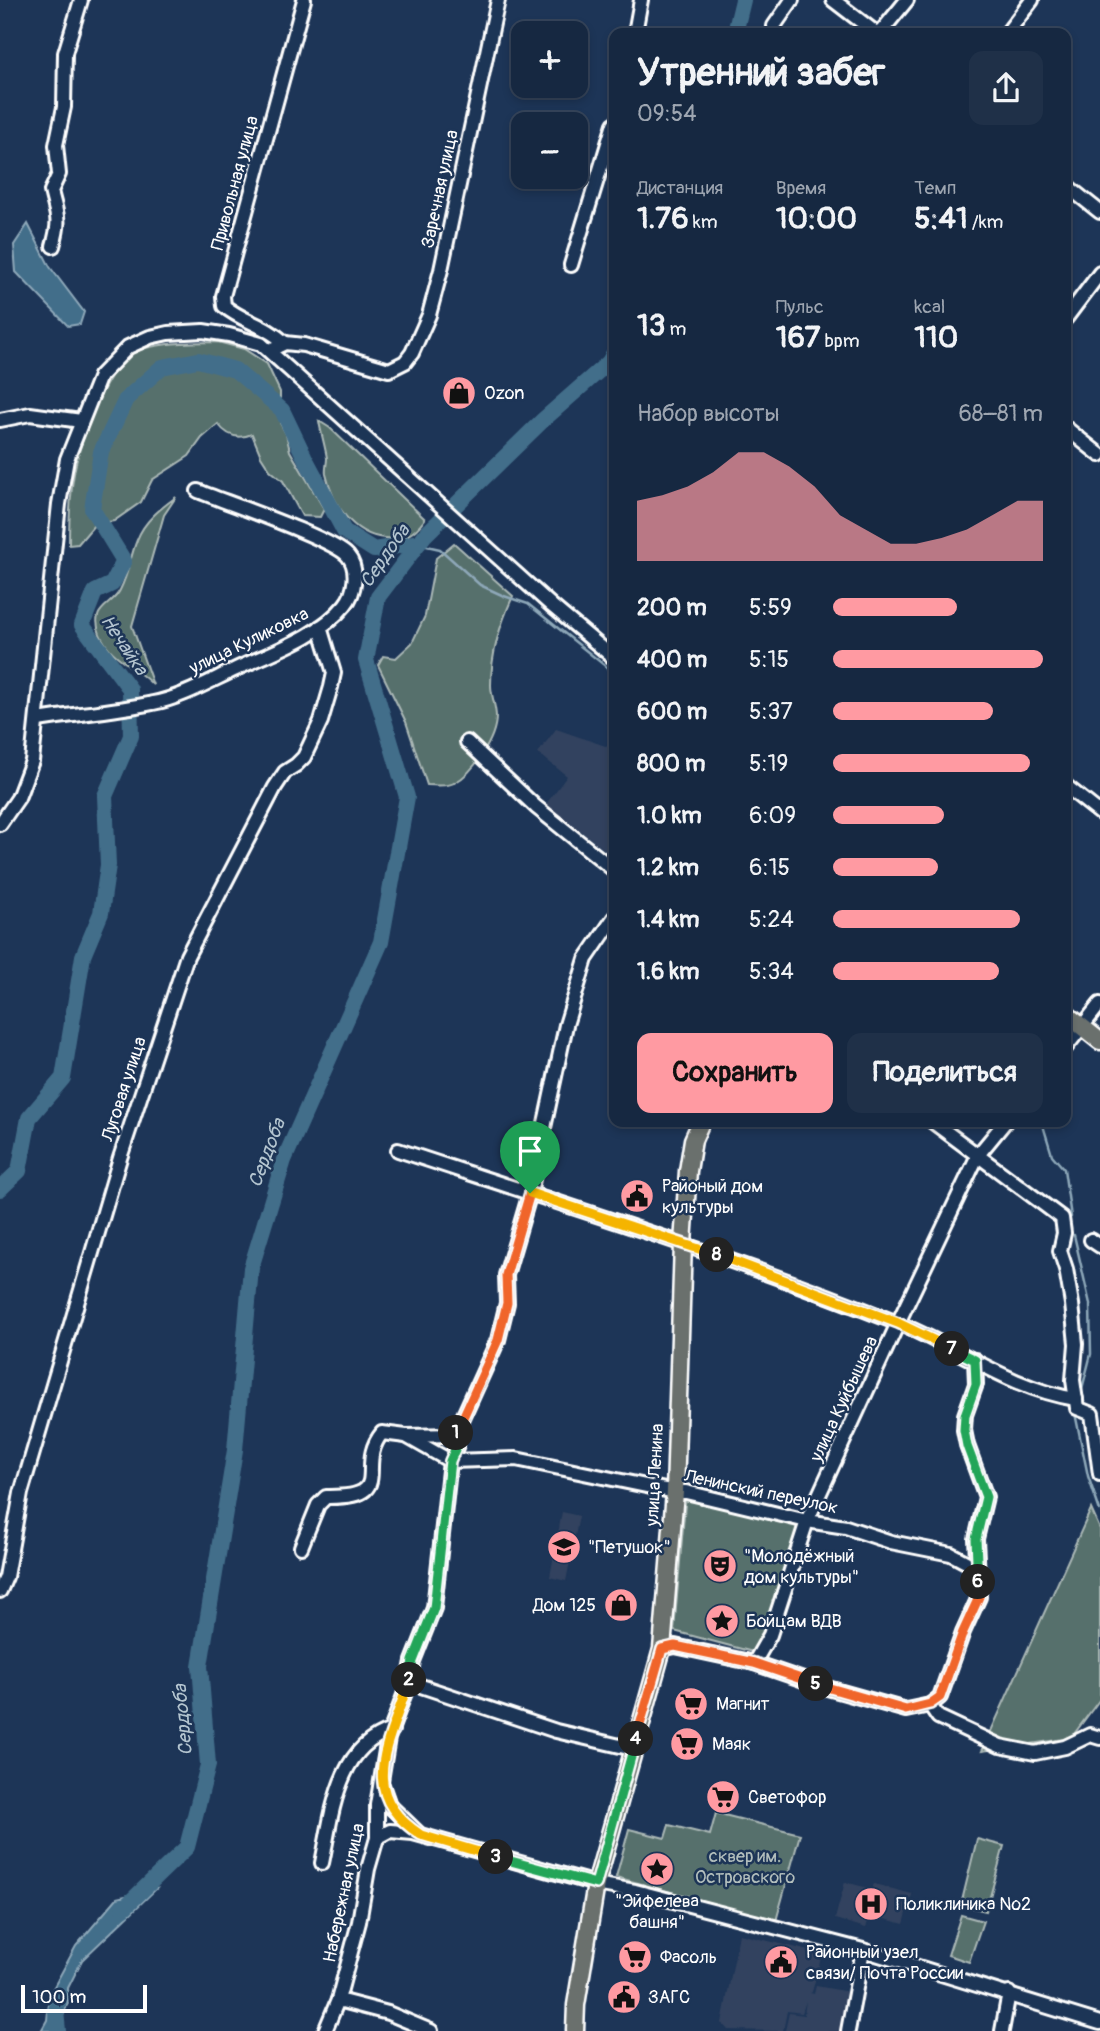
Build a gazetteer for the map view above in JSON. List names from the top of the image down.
{
  "streets": {
    "main road": ["улица Ленина"],
    "street": [
      "Привольная улица",
      "Заречная улица",
      "улица Куликовка",
      "Луговая улица",
      "улица Куйбышева",
      "Ленинский переулок",
      "Набережная улица"
    ]
  },
  "crossings": [
    ["Привольная улица", "Заречная улица"],
    ["улица Куликовка", "Луговая улица"],
    ["улица Куйбышева", "Ленинский переулок"],
    ["улица Ленина", "Ленинский переулок"],
    ["Ленинский переулок", "Набережная улица"]
  ],
  "water": ["Сердоба", "Нечайка"],
  "parks": ["сквер им. Островского"],
  "places": {
    "shop": ["Ozon", "Дом 125"],
    "public building": ["Районый дом культуры", "Районный узел связи/ Почта России", "ЗАГС"],
    "school or university": ["\"Петушок\""],
    "theatre": ["\"Молодёжный дом культуры\""],
    "place": ["Бойцам ВДВ", "\"Эйфелева башня\""],
    "supermarket": [
      "Магнит",
      "Maяк",
      "Светофор",
      "Фасоль"
    ],
    "hospital": ["Поликлиника №2"]
  },
  "scale_bar": "100 m",
  "page": {
    "map_buttons": ["+", "−"],
    "heading": ["Утренний забег", "09:54"],
    "stats": [
      ["Дистанция", "1.76 km"],
      ["Время", "10:00"],
      ["Темп", "5:41 /km"],
      ["13 m"],
      ["Пульс", "167 bpm"],
      ["kcal", "110"]
    ],
    "chart": ["Набор высоты", "68–81 m"],
    "list": [
      {
        "name": "200 m",
        "note": "5:59"
      },
      {
        "name": "400 m",
        "note": "5:15"
      },
      {
        "name": "600 m",
        "note": "5:37"
      },
      {
        "name": "800 m",
        "note": "5:19"
      },
      {
        "name": "1.0 km",
        "note": "6:09"
      },
      {
        "name": "1.2 km",
        "note": "6:15"
      },
      {
        "name": "1.4 km",
        "note": "5:24"
      },
      {
        "name": "1.6 km",
        "note": "5:34"
      }
    ],
    "buttons": ["Сохранить", "Поделиться"],
    "pins": [
      "8",
      "7",
      "1",
      "6",
      "2",
      "5",
      "4",
      "3"
    ],
    "scale": "100 m"
  }
}
